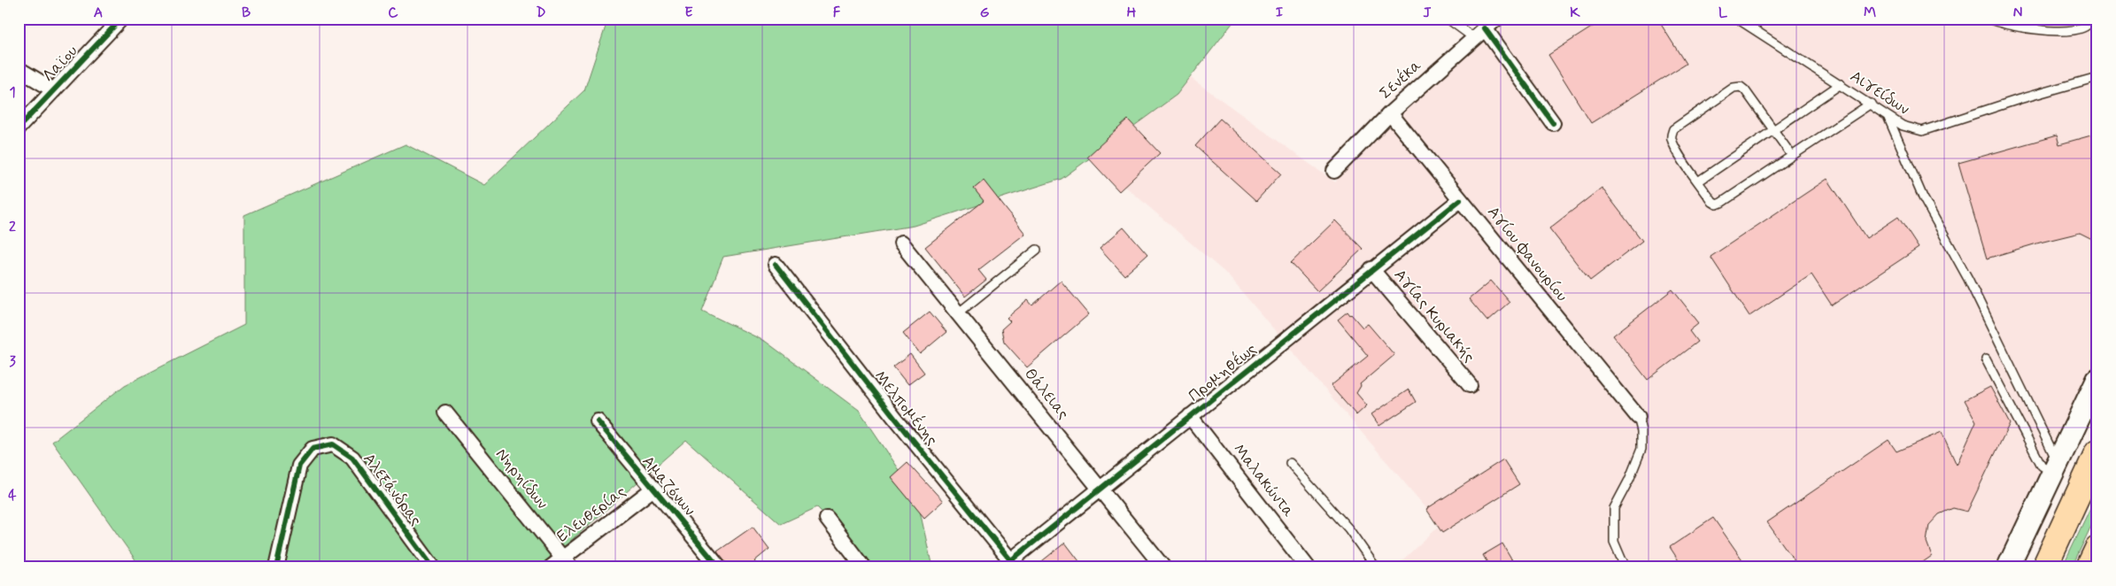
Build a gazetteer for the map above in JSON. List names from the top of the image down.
{
  "streets": {
    "street": [
      "Λαϊου",
      "Σενέκα",
      "Αγίου Φανουρίου",
      "Αγίας Κυριακής",
      "Προμηθέως",
      "Θάλειας",
      "Μελπομένης",
      "Νηρηίδων",
      "Μαλακώντα",
      "Αμαζόνων",
      "Αλεξάνδρας",
      "Ελευθερίας"
    ],
    "lane": ["Αιγείδων"]
  },
  "crossings": [
    ["Σενέκα", "Αγίου Φανουρίου"],
    ["Αγίου Φανουρίου", "Προμηθέως"],
    ["Αγίας Κυριακής", "Προμηθέως"],
    ["Προμηθέως", "Θάλειας"],
    ["Προμηθέως", "Μελπομένης"],
    ["Προμηθέως", "Μαλακώντα"],
    ["Νηρηίδων", "Ελευθερίας"],
    ["Αμαζόνων", "Ελευθερίας"]
  ],
  "grid": {
    "columns": [
      "A",
      "B",
      "C",
      "D",
      "E",
      "F",
      "G",
      "H",
      "I",
      "J",
      "K",
      "L",
      "M",
      "N"
    ],
    "rows": [
      "1",
      "2",
      "3",
      "4"
    ]
  }
}
